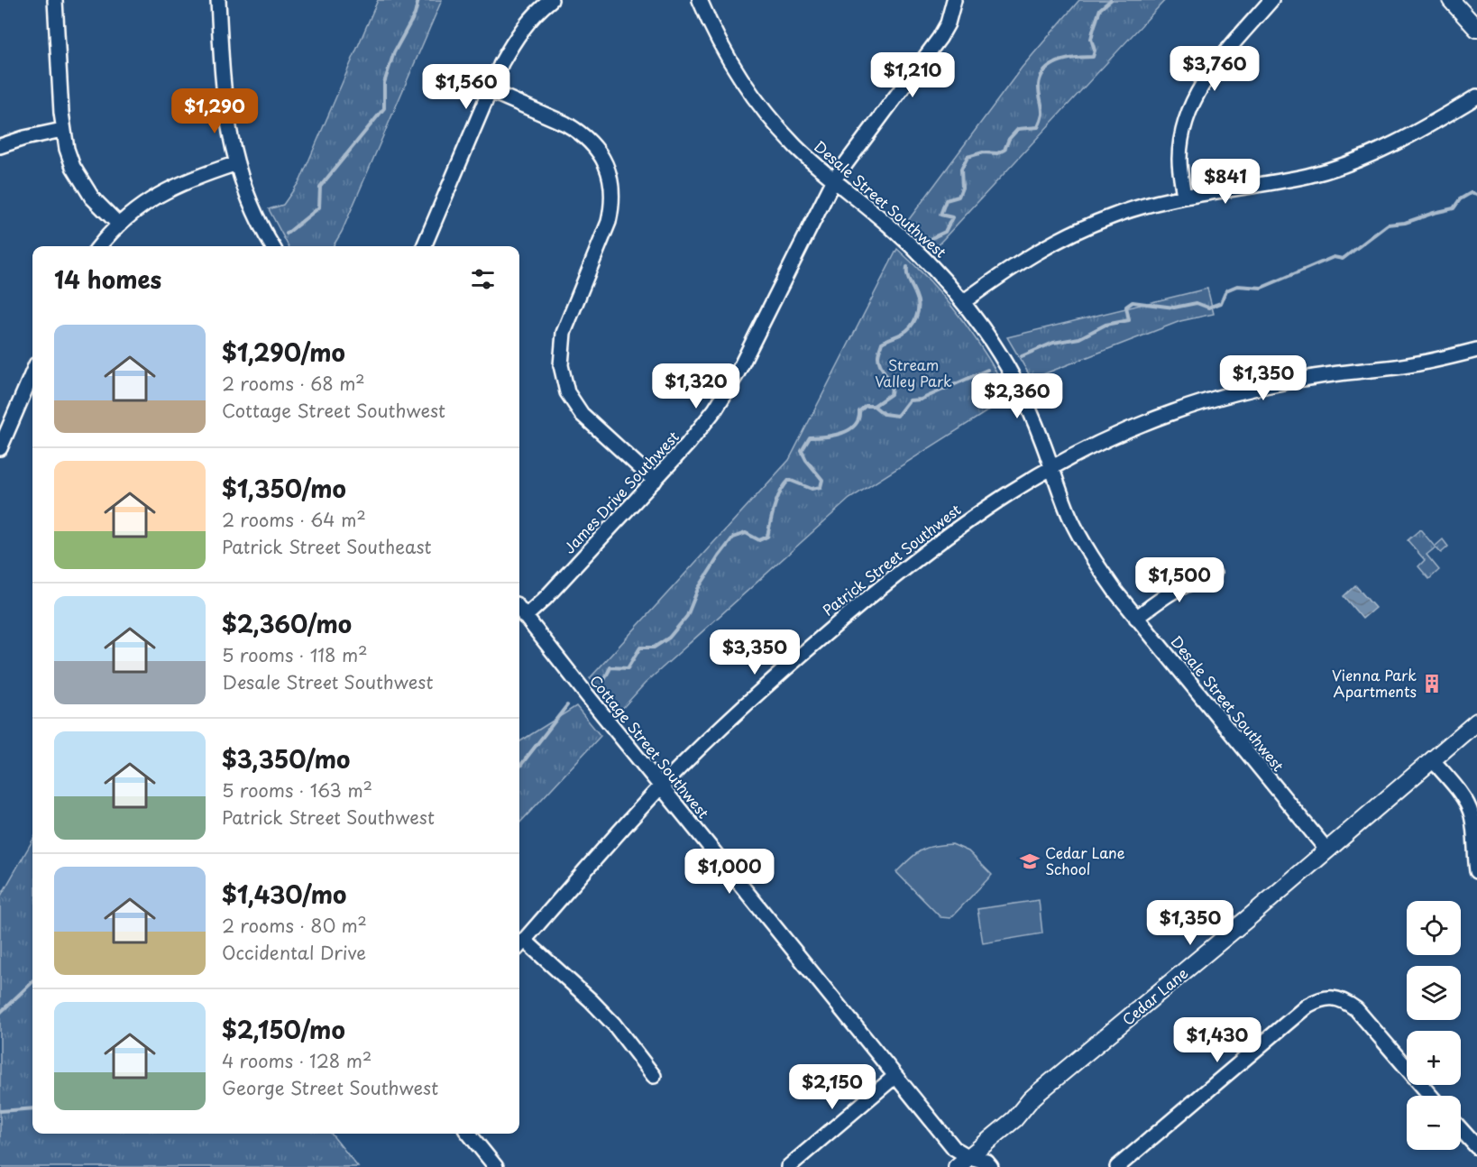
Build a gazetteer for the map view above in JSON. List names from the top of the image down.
{
  "streets": {
    "main road": ["Cedar Lane"],
    "street": [
      "Desale Street Southwest",
      "James Drive Southwest",
      "Patrick Street Southwest",
      "Cottage Street Southwest"
    ]
  },
  "crossings": [
    ["Desale Street Southwest", "James Drive Southwest"],
    ["Desale Street Southwest", "Patrick Street Southwest"],
    ["Desale Street Southwest", "Cedar Lane"],
    ["James Drive Southwest", "Cottage Street Southwest"],
    ["Patrick Street Southwest", "Cottage Street Southwest"],
    ["Cottage Street Southwest", "Cedar Lane"]
  ],
  "parks": ["Stream Valley Park"],
  "places": {
    "building": ["Vienna Park Apartments"],
    "school or university": ["Cedar Lane School"]
  },
  "page": {
    "price": [
      "$3,760",
      "$1,210",
      "$1,560",
      "$1,290",
      "$841",
      "$1,350",
      "$1,320",
      "$2,360",
      "$1,500",
      "$3,350",
      "$1,000",
      "$1,350",
      "$1,430",
      "$2,150"
    ],
    "heading": "14 homes",
    "list": [
      {
        "name": "$1,290/mo",
        "note": "2 rooms · 68 m² · Cottage Street Southwest"
      },
      {
        "name": "$1,350/mo",
        "note": "2 rooms · 64 m² · Patrick Street Southeast"
      },
      {
        "name": "$2,360/mo",
        "note": "5 rooms · 118 m² · Desale Street Southwest"
      },
      {
        "name": "$3,350/mo",
        "note": "5 rooms · 163 m² · Patrick Street Southwest"
      },
      {
        "name": "$1,430/mo",
        "note": "2 rooms · 80 m² · Occidental Drive"
      },
      {
        "name": "$2,150/mo",
        "note": "4 rooms · 128 m² · George Street Southwest"
      }
    ],
    "map_buttons": ["+", "−"]
  }
}
